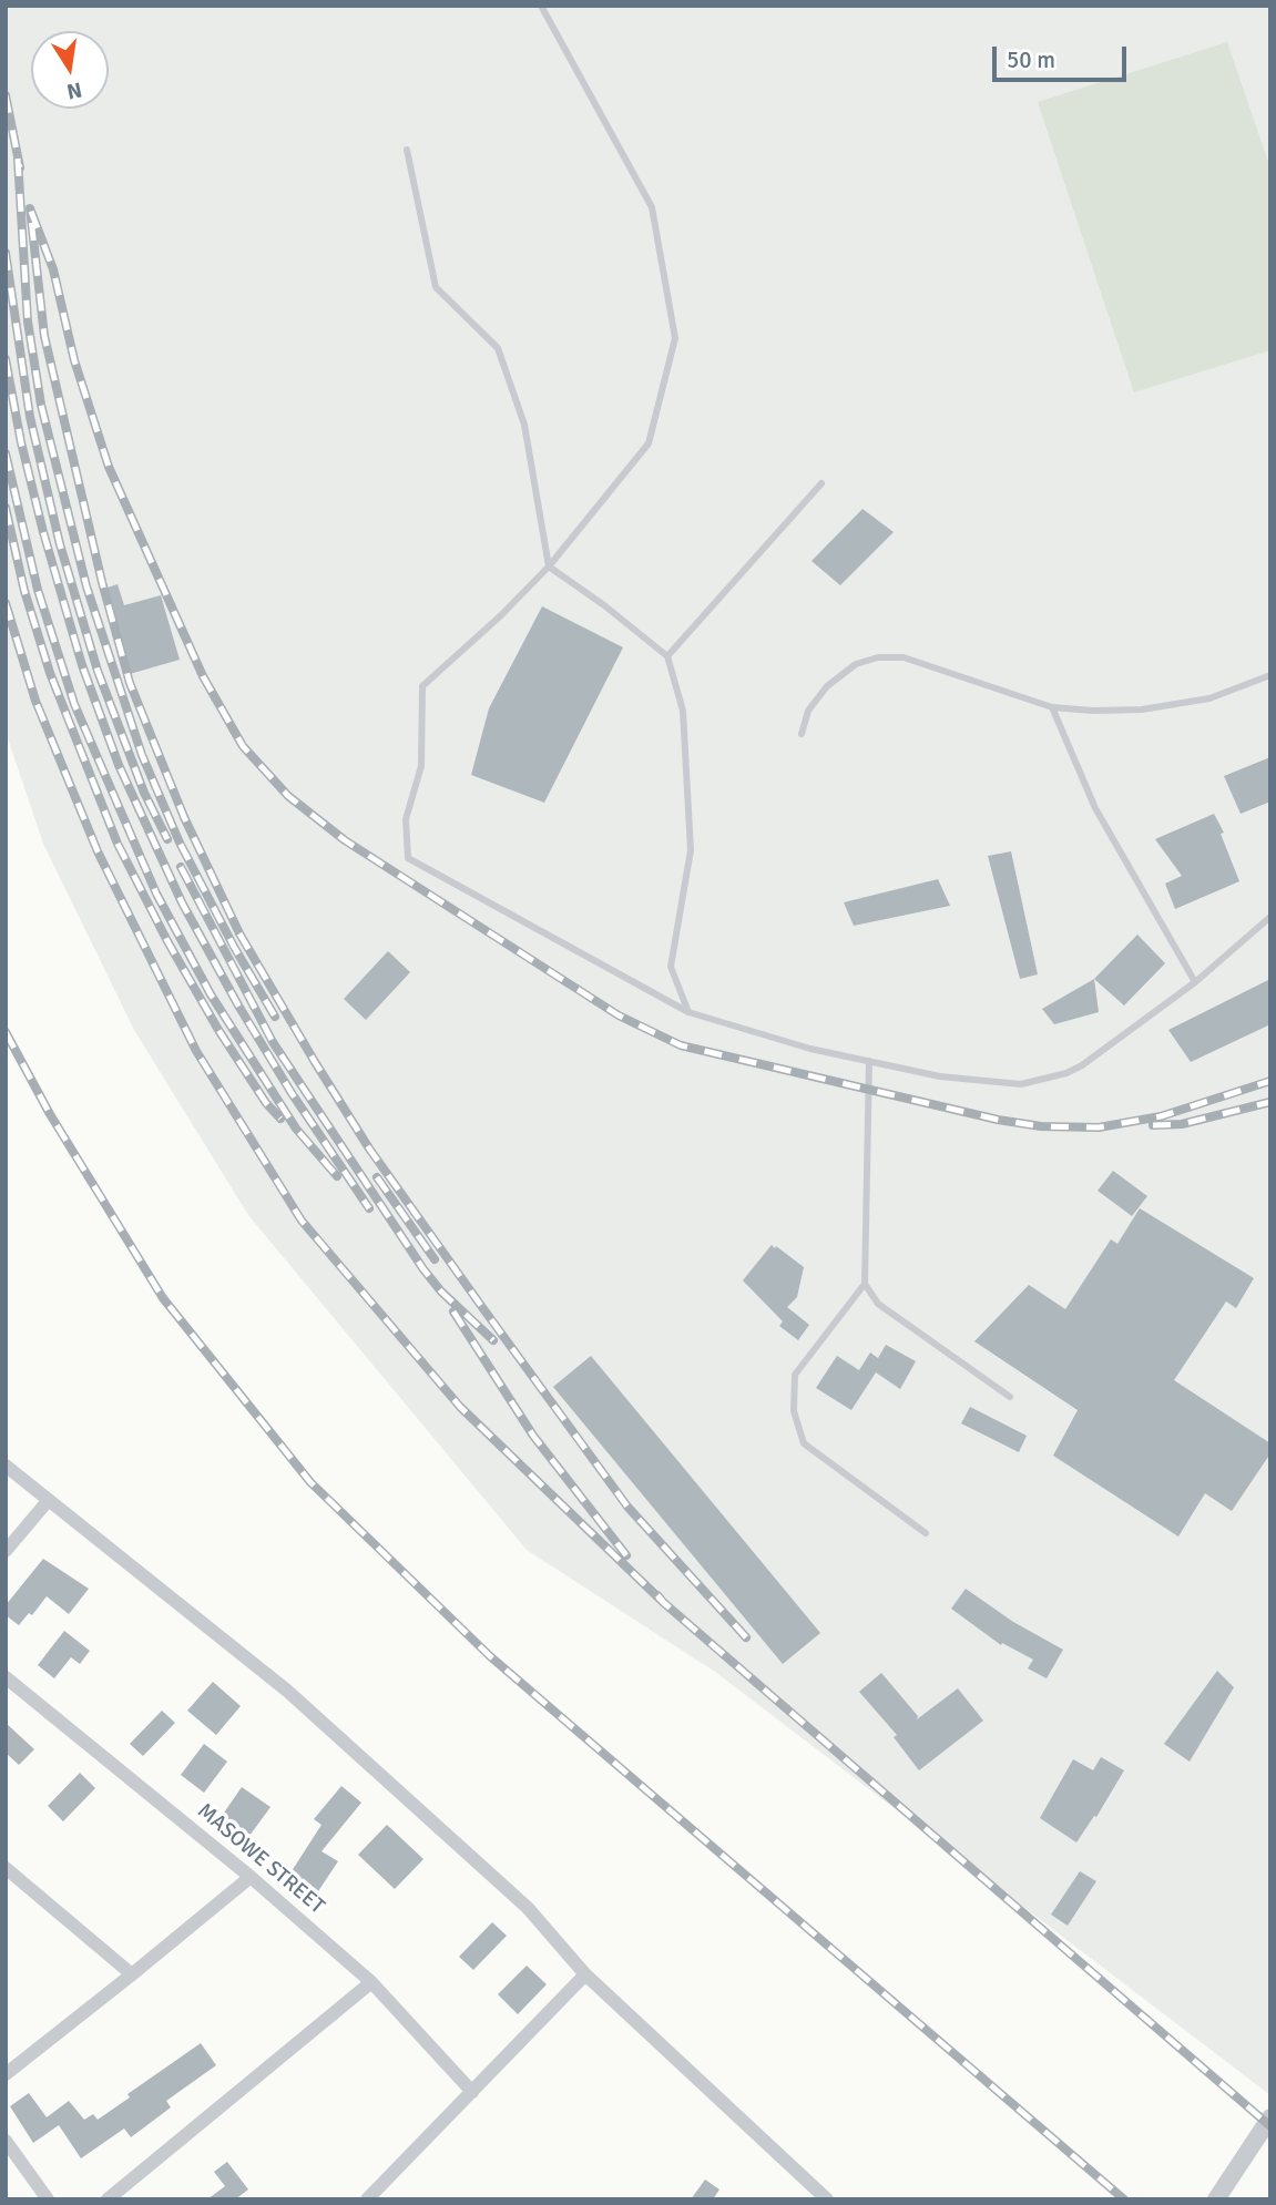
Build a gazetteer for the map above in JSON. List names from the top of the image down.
{
  "streets": {
    "street": ["MASOWE STREET"]
  },
  "scale_bar": "50 m",
  "north": "bottom"
}
